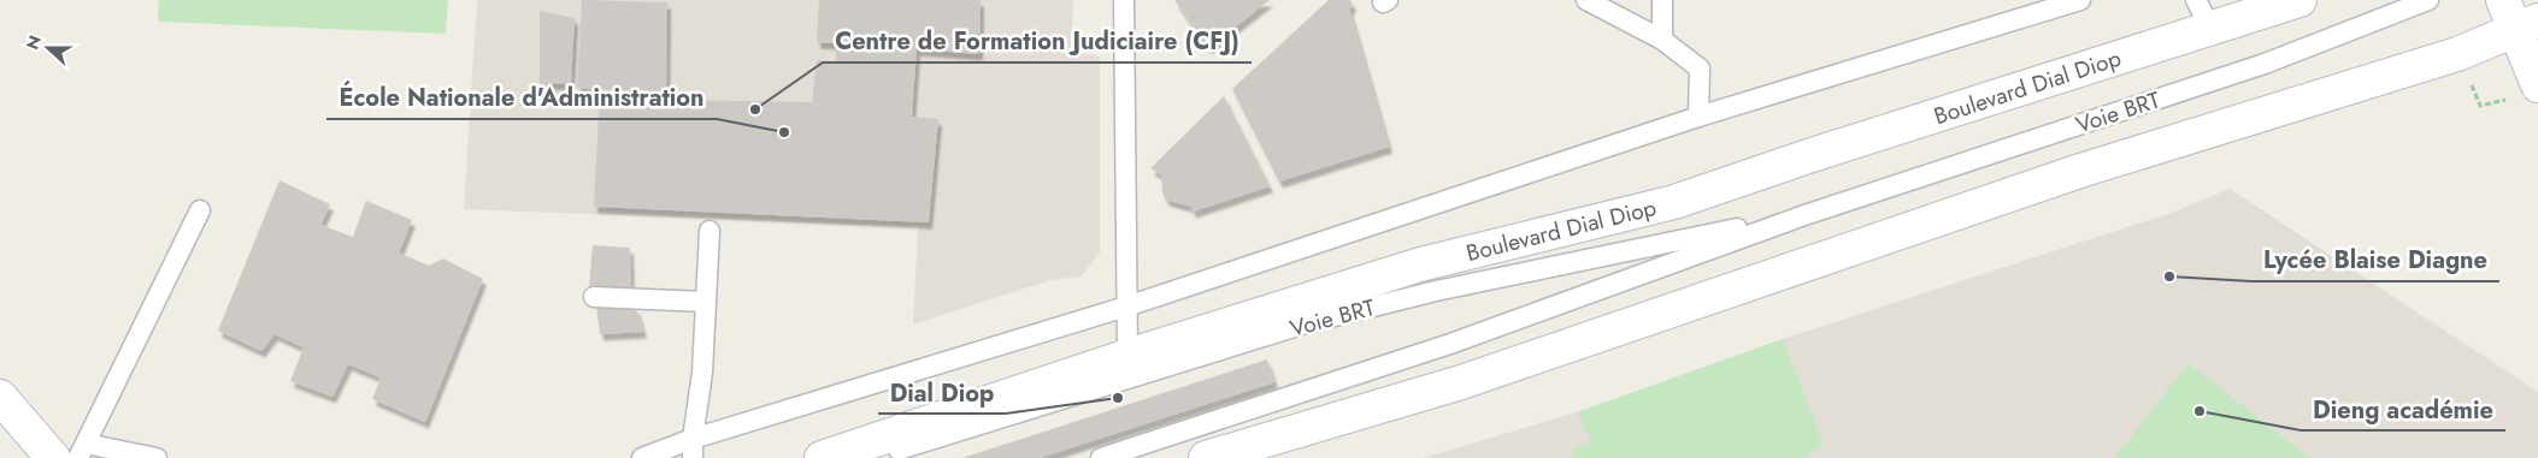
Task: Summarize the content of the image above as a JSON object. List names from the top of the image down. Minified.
{"streets":{"main road":["Boulevard Dial Diop"],"lane":["Voie BRT"]},"places":["Centre de Formation Judiciaire (CFJ)","École Nationale d'Administration","Lycée Blaise Diagne","Dial Diop","Dieng académie"],"north":"left"}
